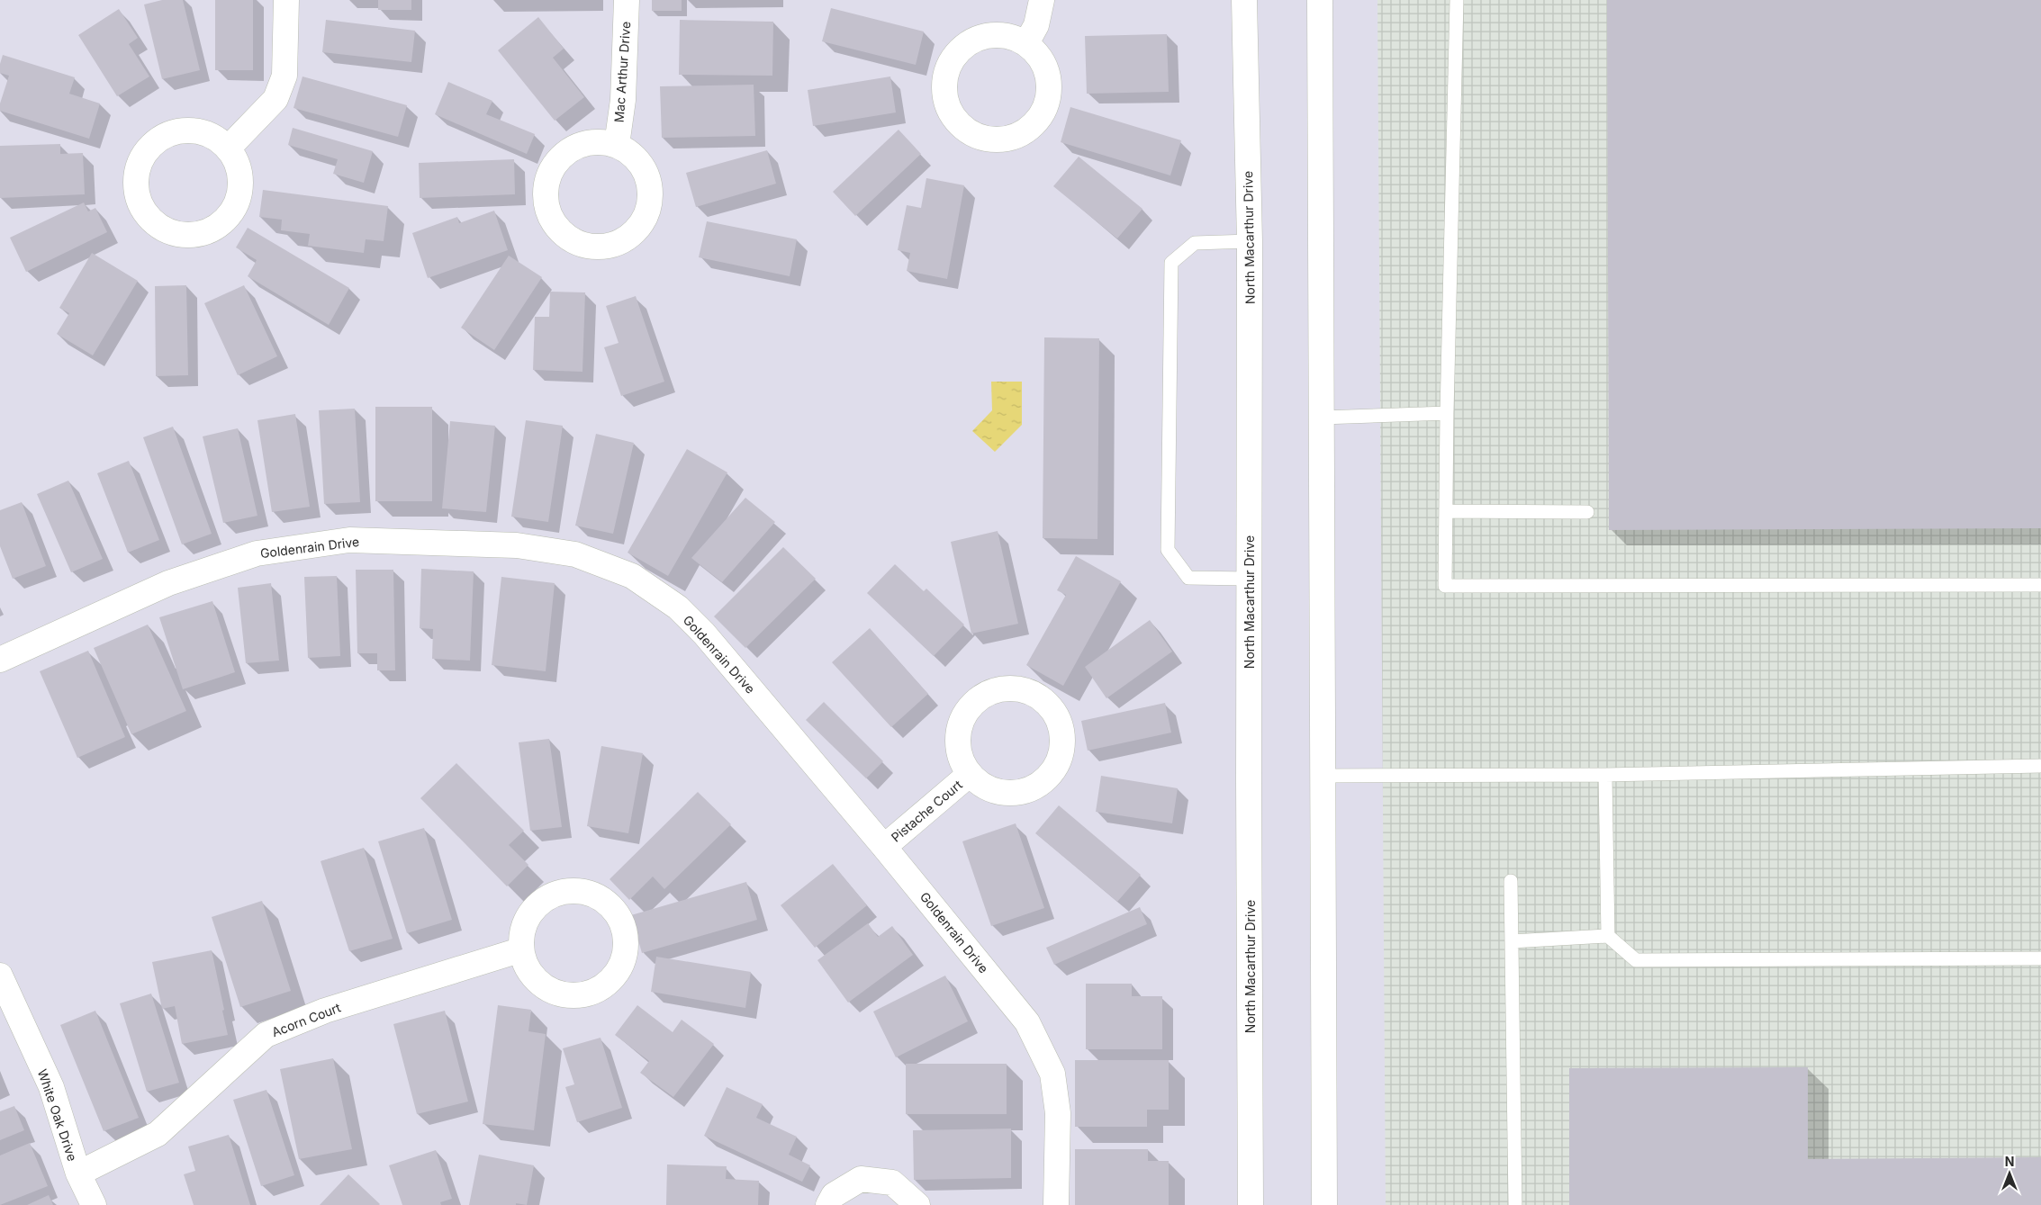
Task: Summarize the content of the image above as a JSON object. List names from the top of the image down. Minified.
{"streets":{"street":["Mac Arthur Drive","North Macarthur Drive","Goldenrain Drive","Pistache Court","Acorn Court","White Oak Drive"]},"crossings":[["Goldenrain Drive","Pistache Court"],["Acorn Court","White Oak Drive"]],"north":"top"}
